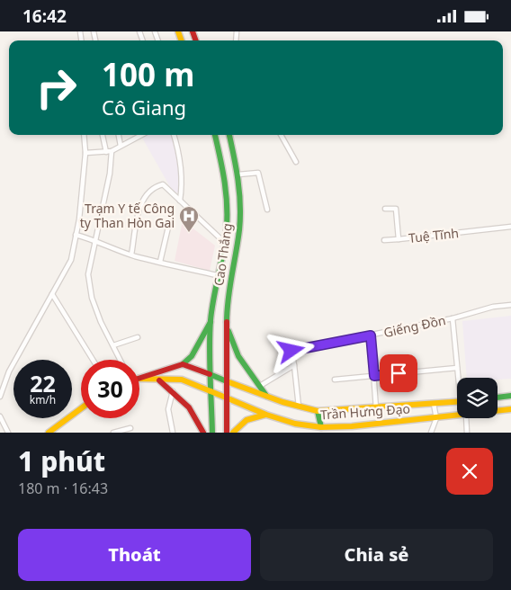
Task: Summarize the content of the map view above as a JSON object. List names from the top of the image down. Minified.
{"streets":{"main road":["Cao Thắng","Trần Hưng Đạo"],"street":["Tuệ Tĩnh","Giếng Đồn"]},"crossings":[["Cao Thắng","Trần Hưng Đạo"]],"places":{"hospital":["Trạm Y tế Công ty Than Hòn Gai"]},"page":{"status":"16:42","turn":["100 m","Cô Giang"],"speed":"22 km/h","limit":"30","heading":["1 phút","180 m · 16:43"],"buttons":["Thoát","Chia sẻ"]}}
